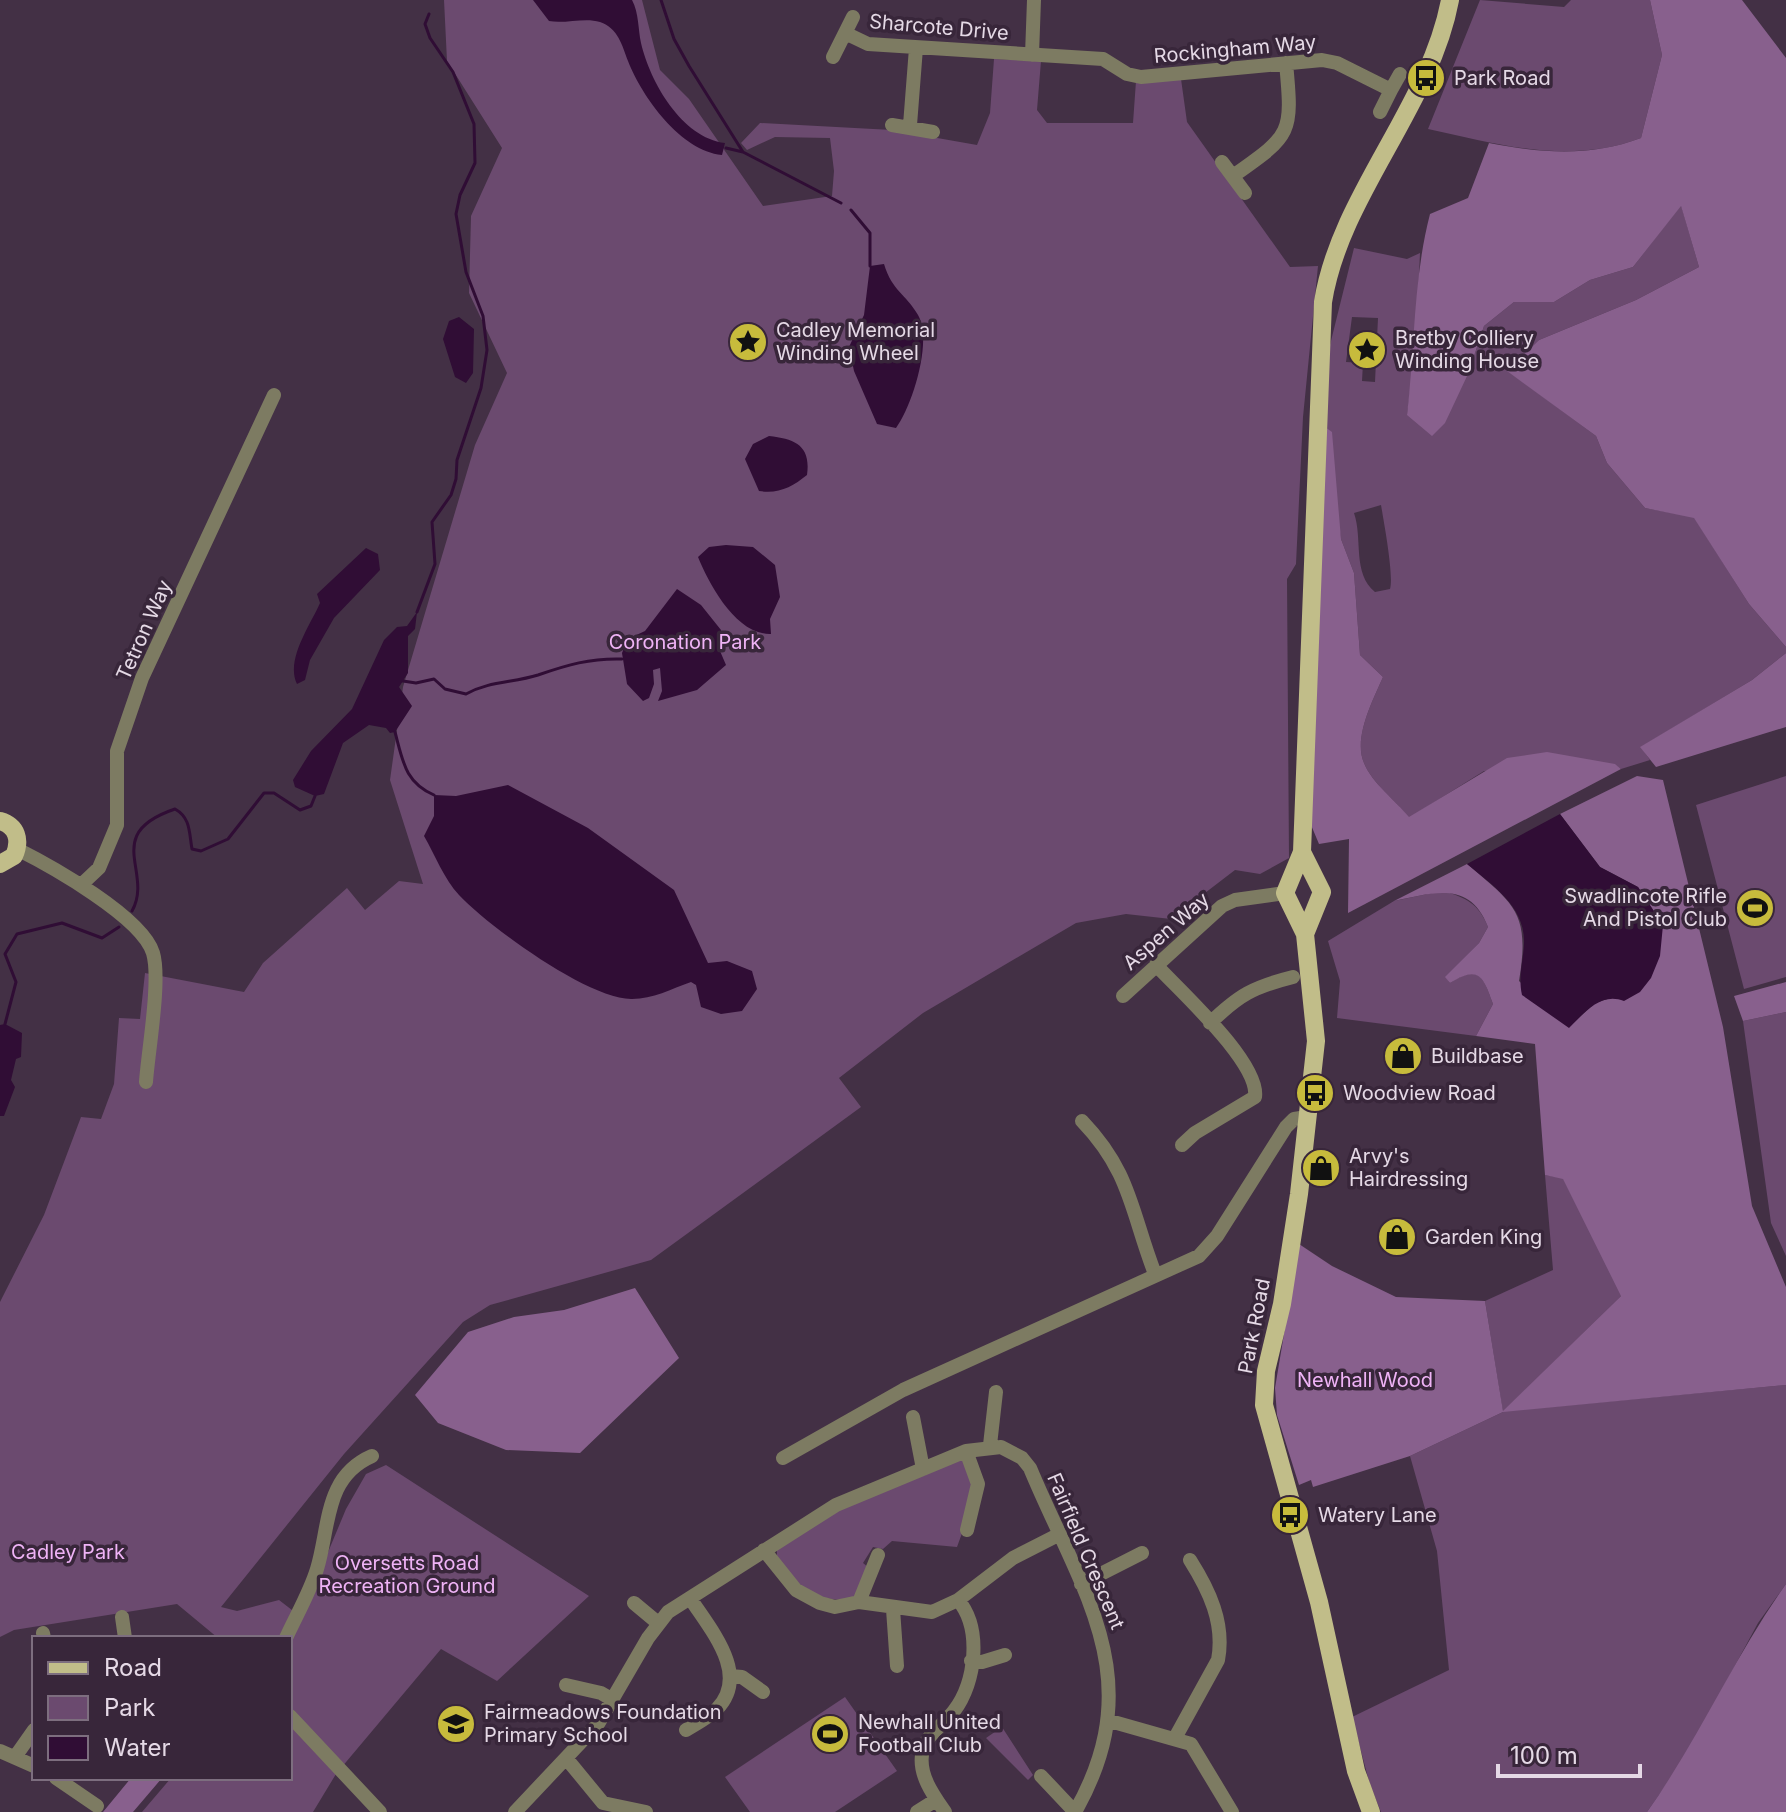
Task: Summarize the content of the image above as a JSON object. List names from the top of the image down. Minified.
{"streets":{"main road":["Park Road"],"street":["Sharcote Drive","Rockingham Way","Tetron Way","Aspen Way","Fairfield Crescent"]},"crossings":[["Sharcote Drive","Rockingham Way"],["Aspen Way","Park Road"]],"parks":["Coronation Park","Newhall Wood","Cadley Park","Oversetts Road Recreation Ground"],"places":{"bus stop":["Park Road","Woodview Road","Watery Lane"],"place":["Cadley Memorial Winding Wheel","Bretby Colliery Winding House"],"sports":["Swadlincote Rifle And Pistol Club","Newhall United Football Club"],"shop":["Buildbase","Arvy's Hairdressing","Garden King"],"school or university":["Fairmeadows Foundation Primary School"]},"legend":["Road","Park","Water"],"scale_bar":"100 m"}
